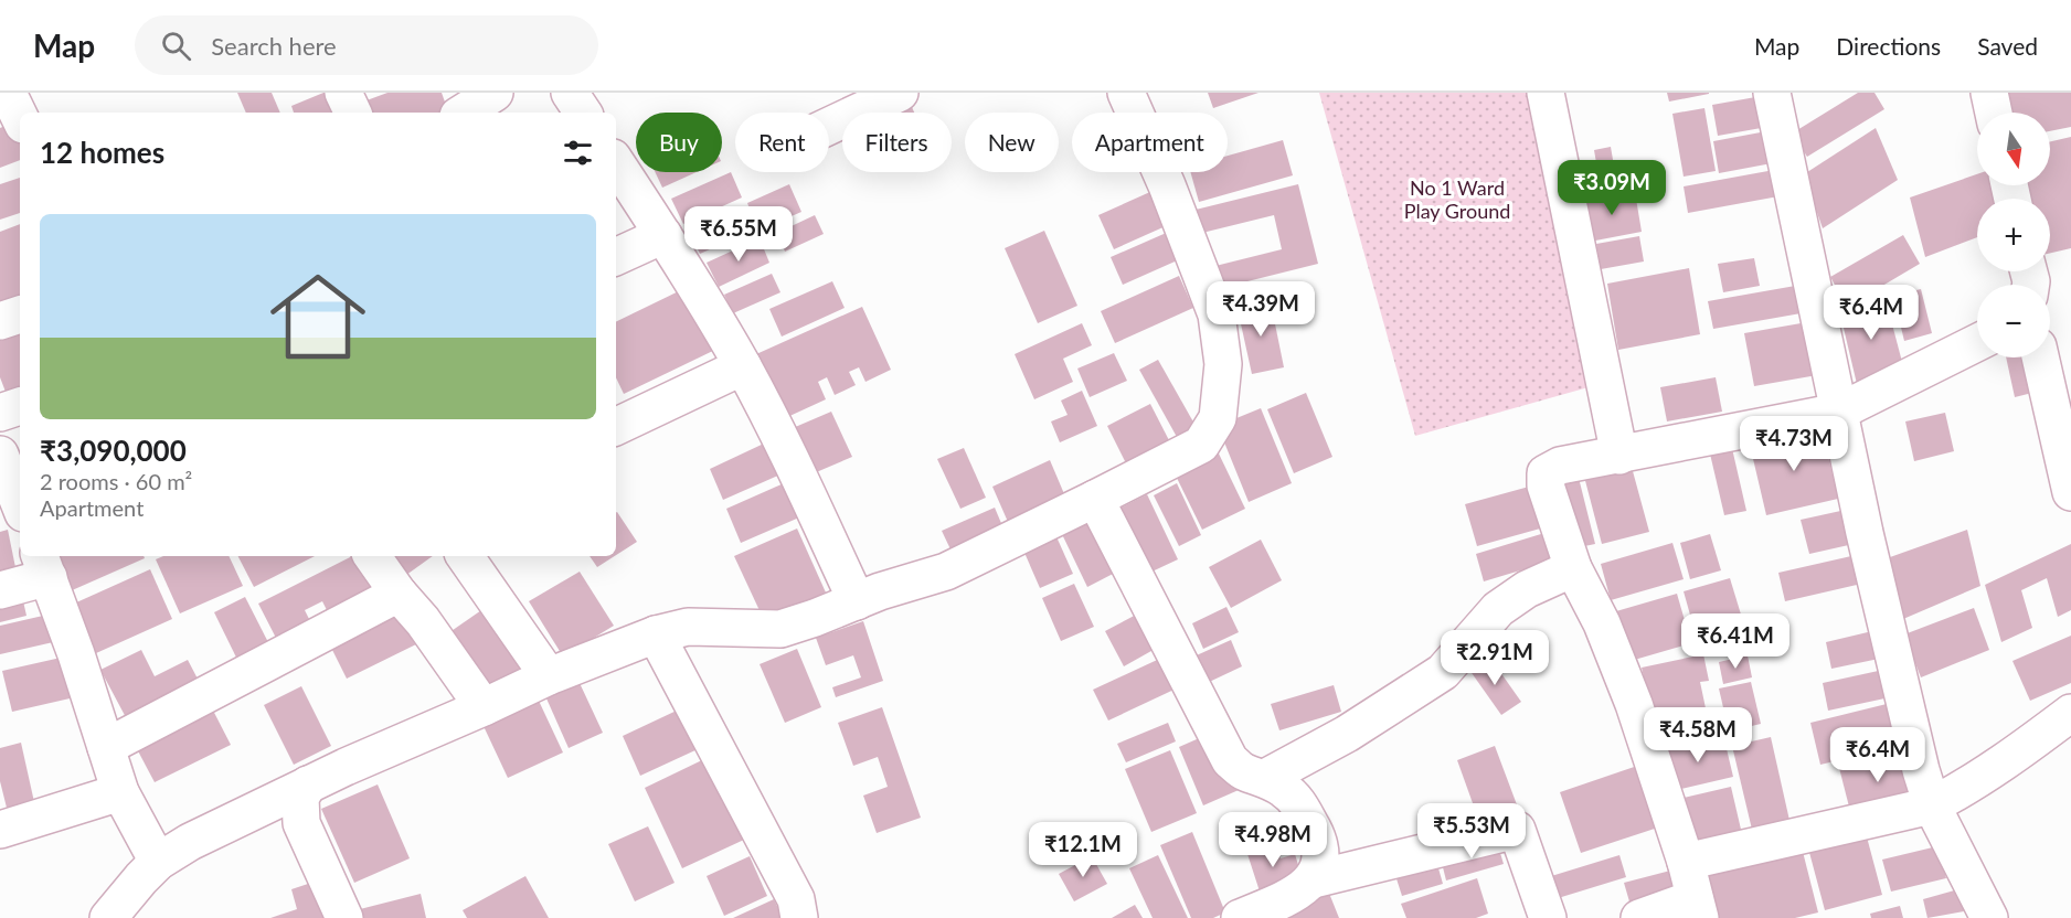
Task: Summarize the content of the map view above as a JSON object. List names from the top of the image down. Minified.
{"parks":["No 1 Ward Play Ground"],"north":"bottom","page":{"header":"Map","search":"Search here","nav":["Map","Directions","Saved"],"map_buttons":["+","−"],"chip":["Buy","Rent","Filters","New","Apartment"],"heading":"12 homes","price":["₹3.09M","₹6.55M","₹4.39M","₹6.4M","₹4.73M","₹6.41M","₹2.91M","₹4.58M","₹6.4M","₹5.53M","₹4.98M","₹12.1M"],"list":[{"name":"₹3,090,000","note":"2 rooms · 60 m² · Apartment"}]}}
